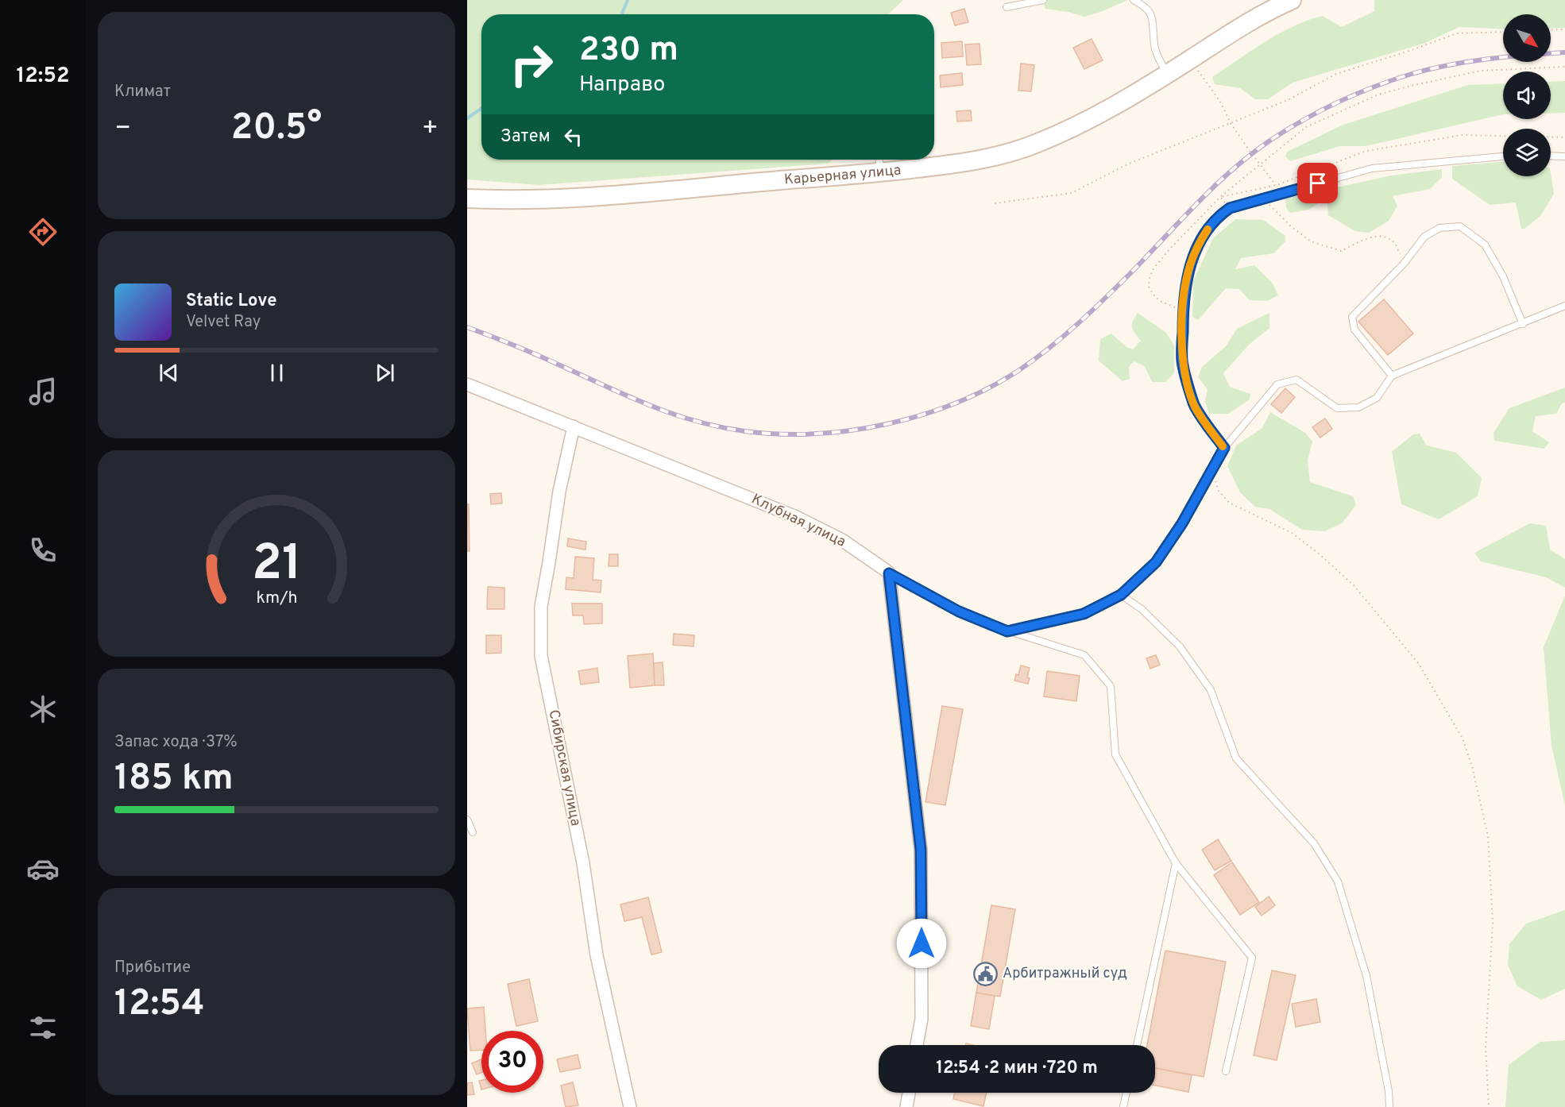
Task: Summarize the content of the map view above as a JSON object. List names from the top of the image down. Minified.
{"streets":{"main road":["Карьерная улица"],"street":["Клубная улица","Сибирская улица"]},"crossings":[["Клубная улица","Сибирская улица"]],"places":{"public building":["Арбитражный суд"]},"north":"bottom right","page":{"tabs":"12:52","tile":["Климат",["Запас хода · 37%","185 km"],["Прибытие","12:54"]],"turn":["230 m","Направо"],"heat":["−","20.5°","+"],"then":"Затем","song":["Static Love","Velvet Ray"],"limit":"30","trip":"12:54 · 2 мин · 720 m","gauge":["21","km/h"]}}
